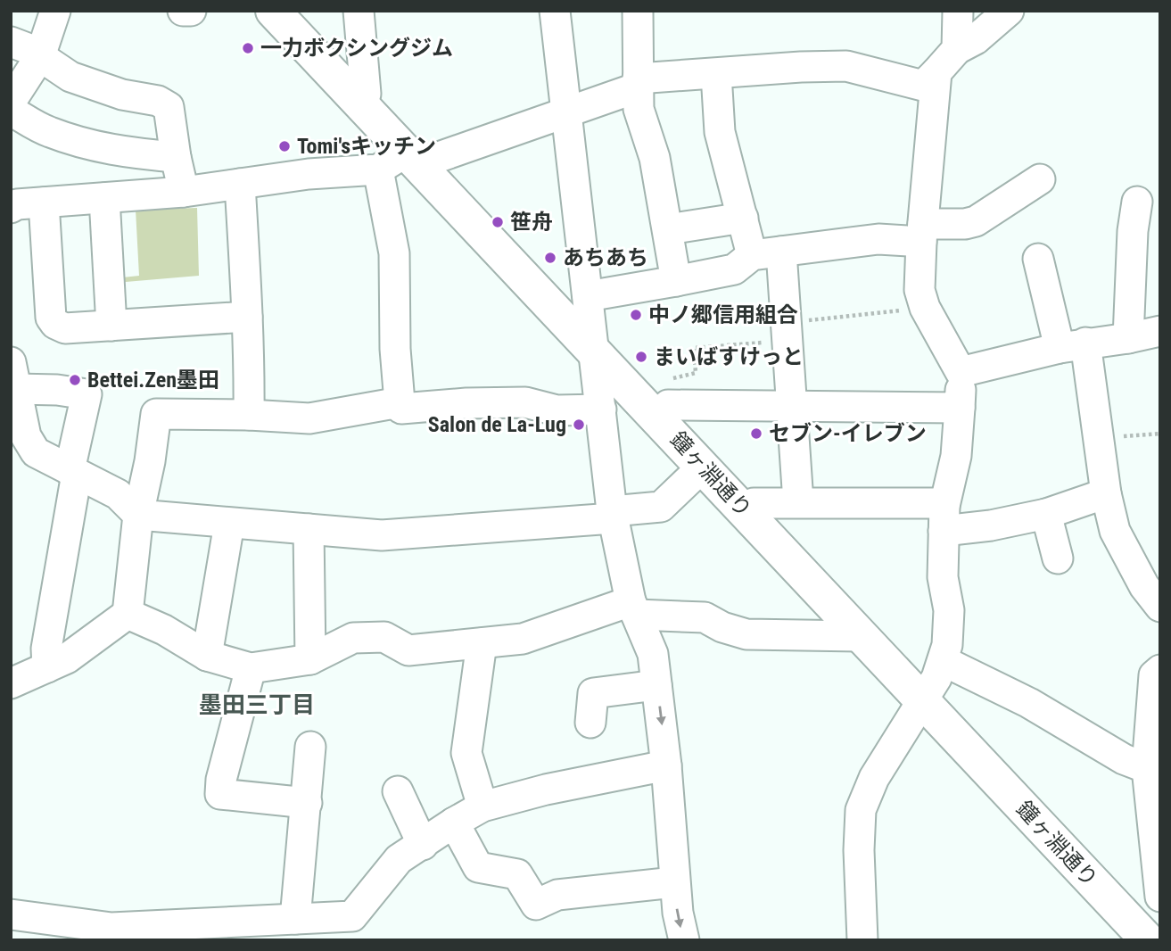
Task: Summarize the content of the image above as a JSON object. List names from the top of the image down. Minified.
{"streets":{"main road":["鐘ヶ淵通り"]},"districts":["墨田三丁目"],"places":["一力ボクシングジム","Tomi'sキッチン","笹舟","あちあち","中ノ郷信用組合","まいばすけっと","Bettei.Zen墨田","Salon de La-Lug","セブン-イレブン"]}
